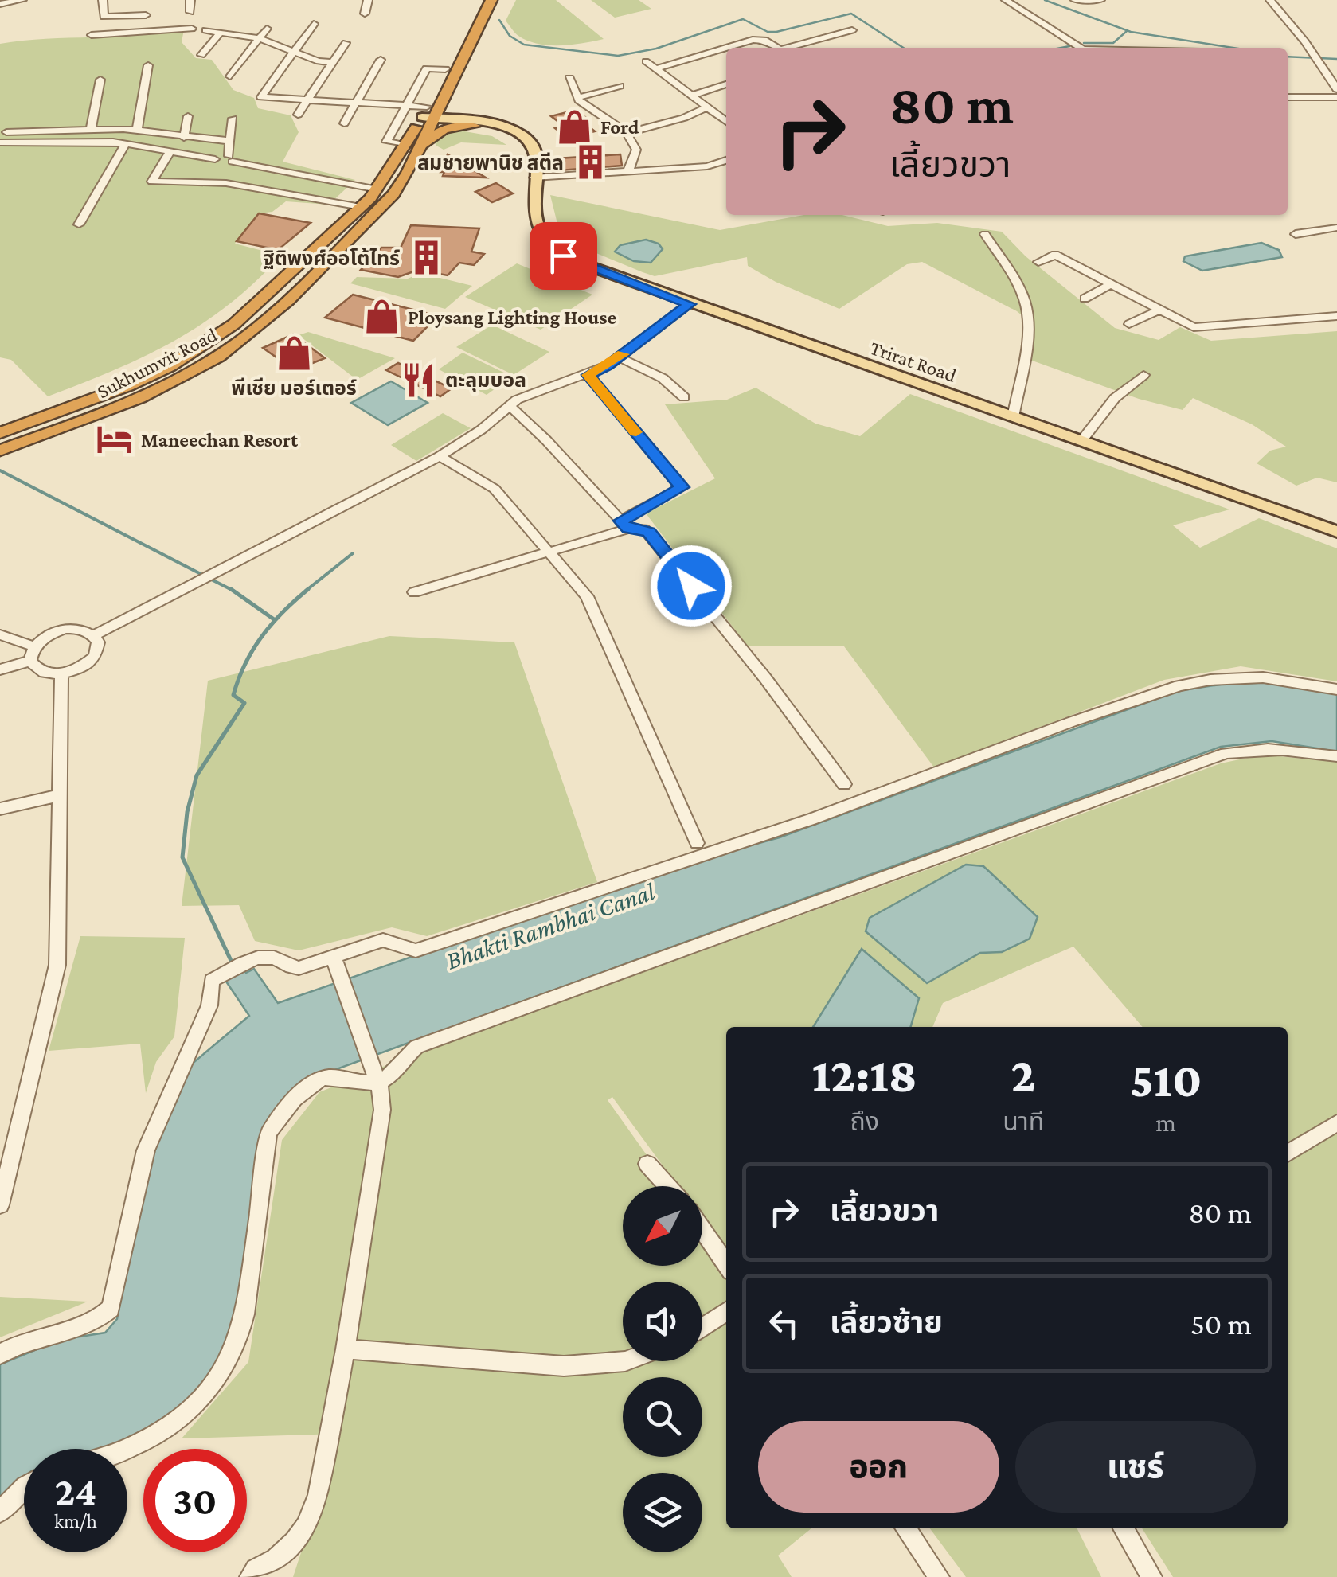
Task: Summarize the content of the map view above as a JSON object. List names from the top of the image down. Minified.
{"streets":{"highway":["Sukhumvit Road"],"main road":["Trirat Road"]},"crossings":[["Trirat Road","Sukhumvit Road"]],"water":["Bhakti Rambhai Canal"],"places":{"shop":["Ford","Ploysang Lighting House","พีเชีย มอร์เตอร์"],"building":["สมชายพานิช สตีล","ฐิติพงศ์ออโต้ไทร์"],"restaurant":["ตะลุมบอล"],"hotel":["Maneechan Resort"]},"north":"bottom left","page":{"turn":["80 m","เลี้ยวขวา"],"eta":["12:18","ถึง","2","นาที","510","m"],"list":[{"name":"เลี้ยวขวา","value":"80 m"},{"name":"เลี้ยวซ้าย","value":"50 m"}],"buttons":["ออก","แชร์"],"speed":"24 km/h","limit":"30"}}
